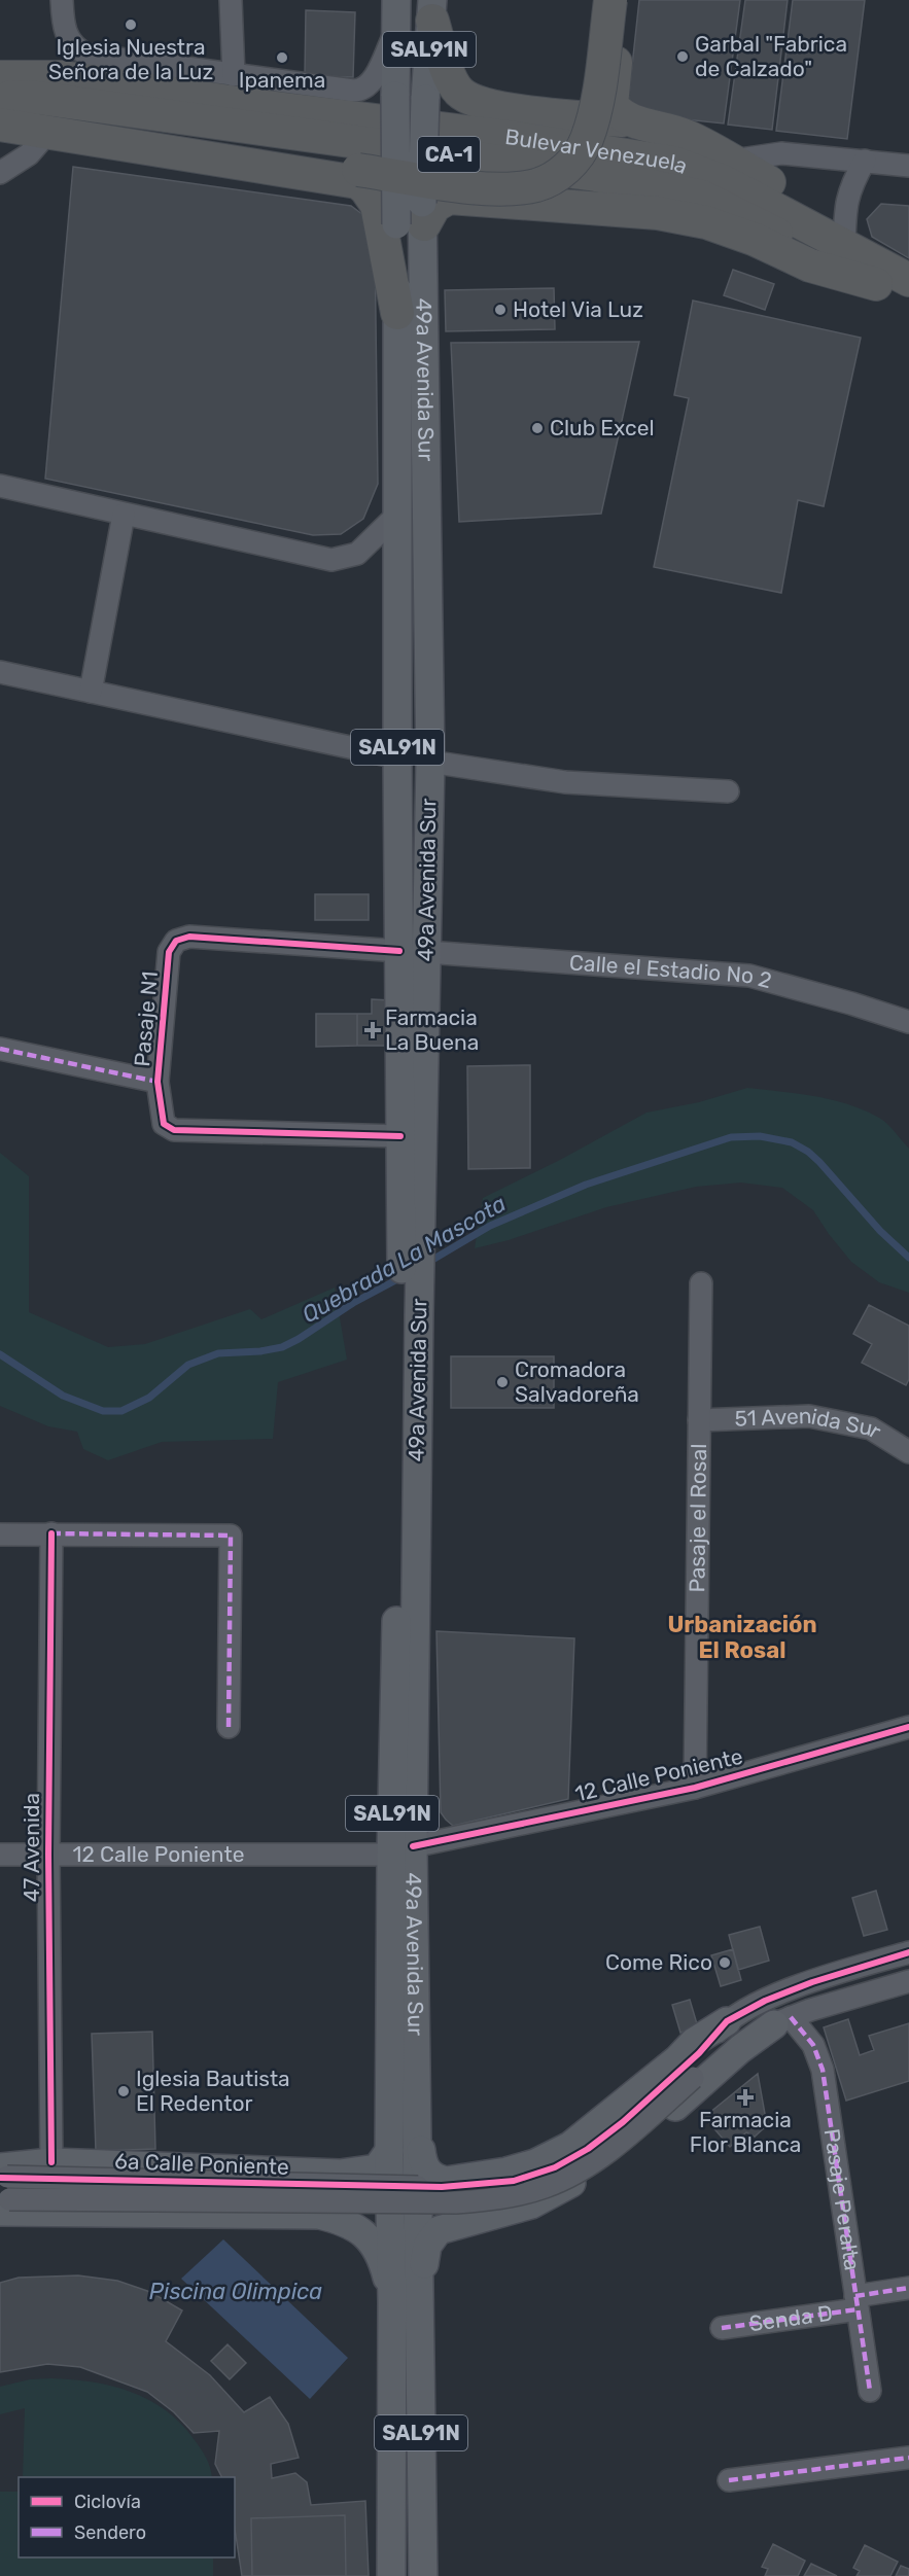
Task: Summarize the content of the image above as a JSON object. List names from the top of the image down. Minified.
{"streets":{"highway":["Bulevar Venezuela","CA-1"],"main road":["SAL91N","49a Avenida Sur"],"street":["Calle el Estadio No 2","Pasaje N1","51 Avenida Sur","Pasaje el Rosal","12 Calle Poniente","47 Avenida","6a Calle Poniente","Pasaje Peralta","Senda D"]},"crossings":[["49a Avenida Sur","Calle el Estadio No 2"],["49a Avenida Sur","Pasaje N1"],["49a Avenida Sur","12 Calle Poniente"],["Calle el Estadio No 2","Pasaje N1"],["51 Avenida Sur","Pasaje el Rosal"],["Pasaje el Rosal","12 Calle Poniente"],["12 Calle Poniente","47 Avenida"],["Pasaje Peralta","Senda D"]],"districts":["Urbanización El Rosal"],"water":["Quebrada La Mascota","Piscina Olimpica"],"places":{"other":["Iglesia Nuestra Señora de la Luz","Garbal \"Fabrica de Calzado\"","Ipanema","Hotel Via Luz","Club Excel","Cromadora Salvadoreña","Come Rico","Iglesia Bautista El Redentor"],"health":["Farmacia La Buena","Farmacia Flor Blanca"]},"legend":["Ciclovía","Sendero"]}
